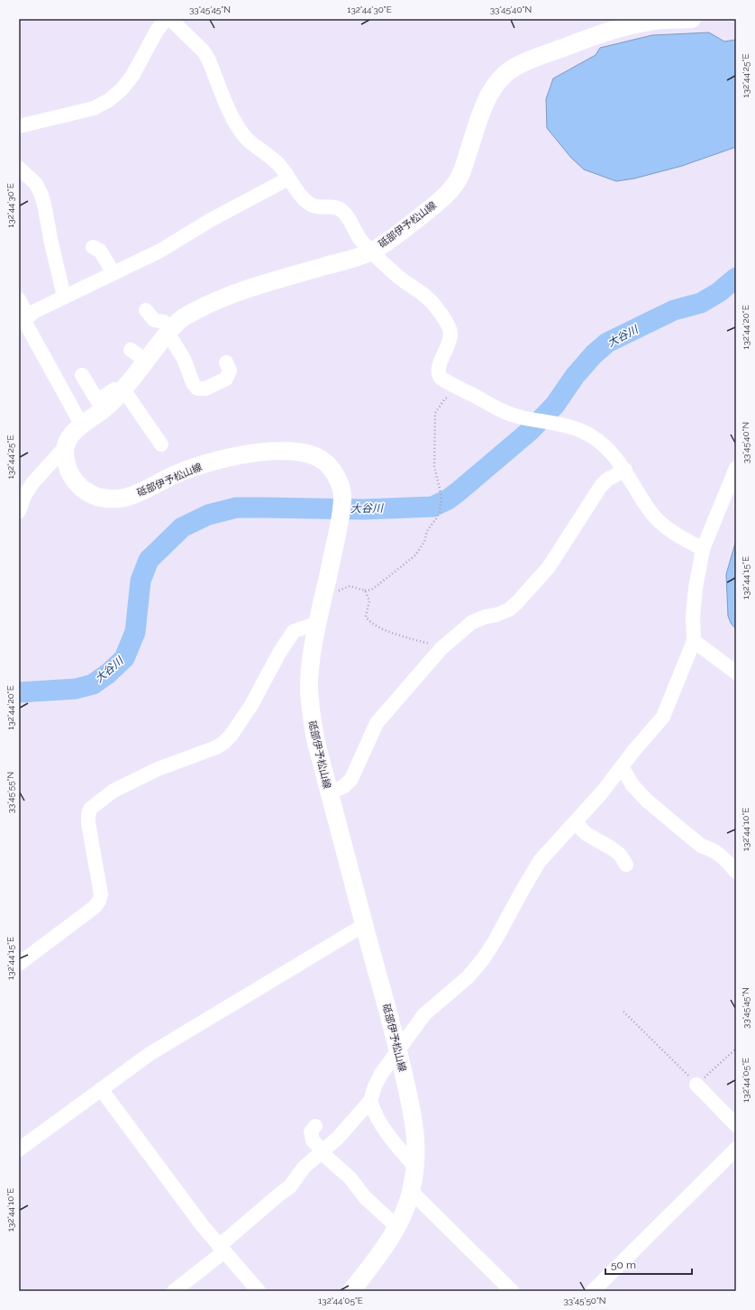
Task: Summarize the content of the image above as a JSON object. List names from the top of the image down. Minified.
{"streets":{"main road":["砥部伊予松山線"]},"water":["大谷川"],"scale_bar":"50 m","coordinates":["33°45'45\"N","132°44'30\"E","33°45'40\"N","132°44'25\"E","132°44'20\"E","132°44'15\"E","33°45'55\"N","132°44'10\"E","132°44'05\"E","33°45'50\"N"]}
